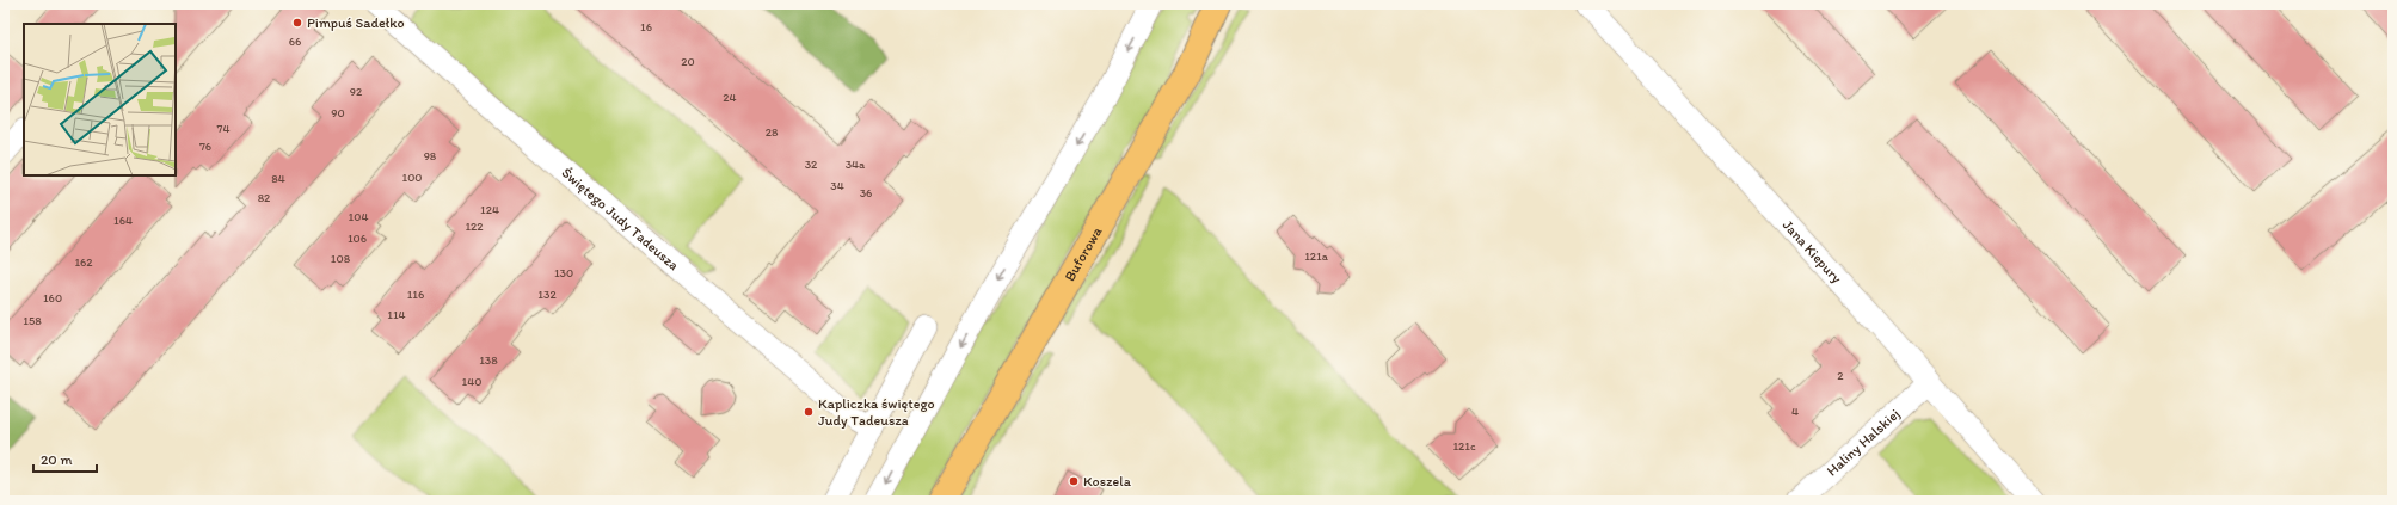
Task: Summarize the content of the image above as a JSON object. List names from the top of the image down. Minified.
{"streets":{"main road":["Buforowa"],"street":["Świętego Judy Tadeusza","Jana Kiepury","Haliny Halskiej"]},"crossings":[["Jana Kiepury","Haliny Halskiej"]],"places":["Pimpuś Sadełko","Kapliczka świętego Judy Tadeusza","Koszela"],"house_numbers":["16","66","20","92","24","90","74","28","76","98","32","34a","100","84","34","36","82","124","104","164","122","106","121a","108","162","130","116","132","160","114","158","138","2","140","4","121c"],"scale_bar":"20 m"}
